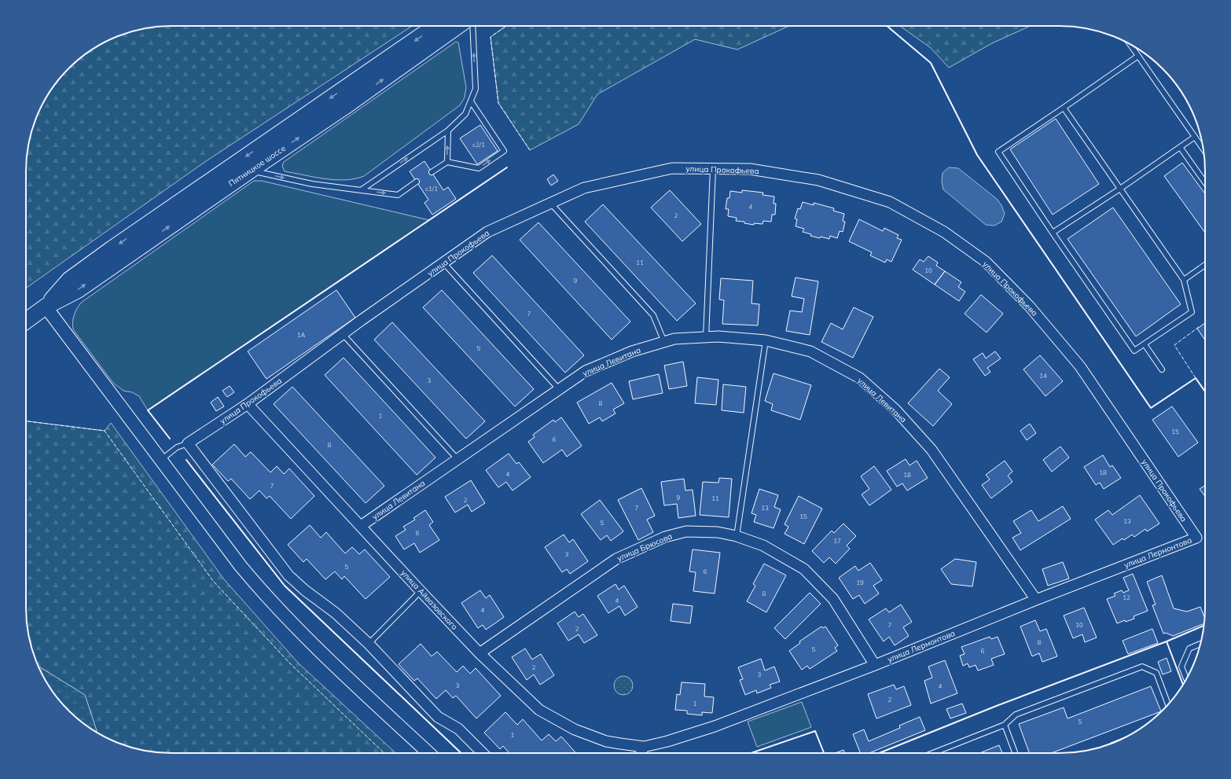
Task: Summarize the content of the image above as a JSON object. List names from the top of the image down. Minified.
{"streets":{"main road":["Пятницкое шоссе"],"street":["улица Прокофьева","улица Левитана","улица Брюсова","улица Лермонтова","улица Айвазовского"]},"crossings":[["улица Прокофьева","улица Лермонтова"],["улица Прокофьева","улица Айвазовского"],["улица Левитана","улица Лермонтова"],["улица Левитана","улица Айвазовского"],["улица Брюсова","улица Лермонтова"],["улица Брюсова","улица Айвазовского"],["улица Лермонтова","улица Айвазовского"]],"house_numbers":["с2/1","с1/1","4","2","11","10","9","7","1A","5","14","3","8","1","15","6","8","18","4","18","7","9","11","2","7","13","15","13","5","6","17","3","5","6","19","8","12","4","4","7","10","2","8","5","6","2","3","3","4","2","1","5","1"]}
